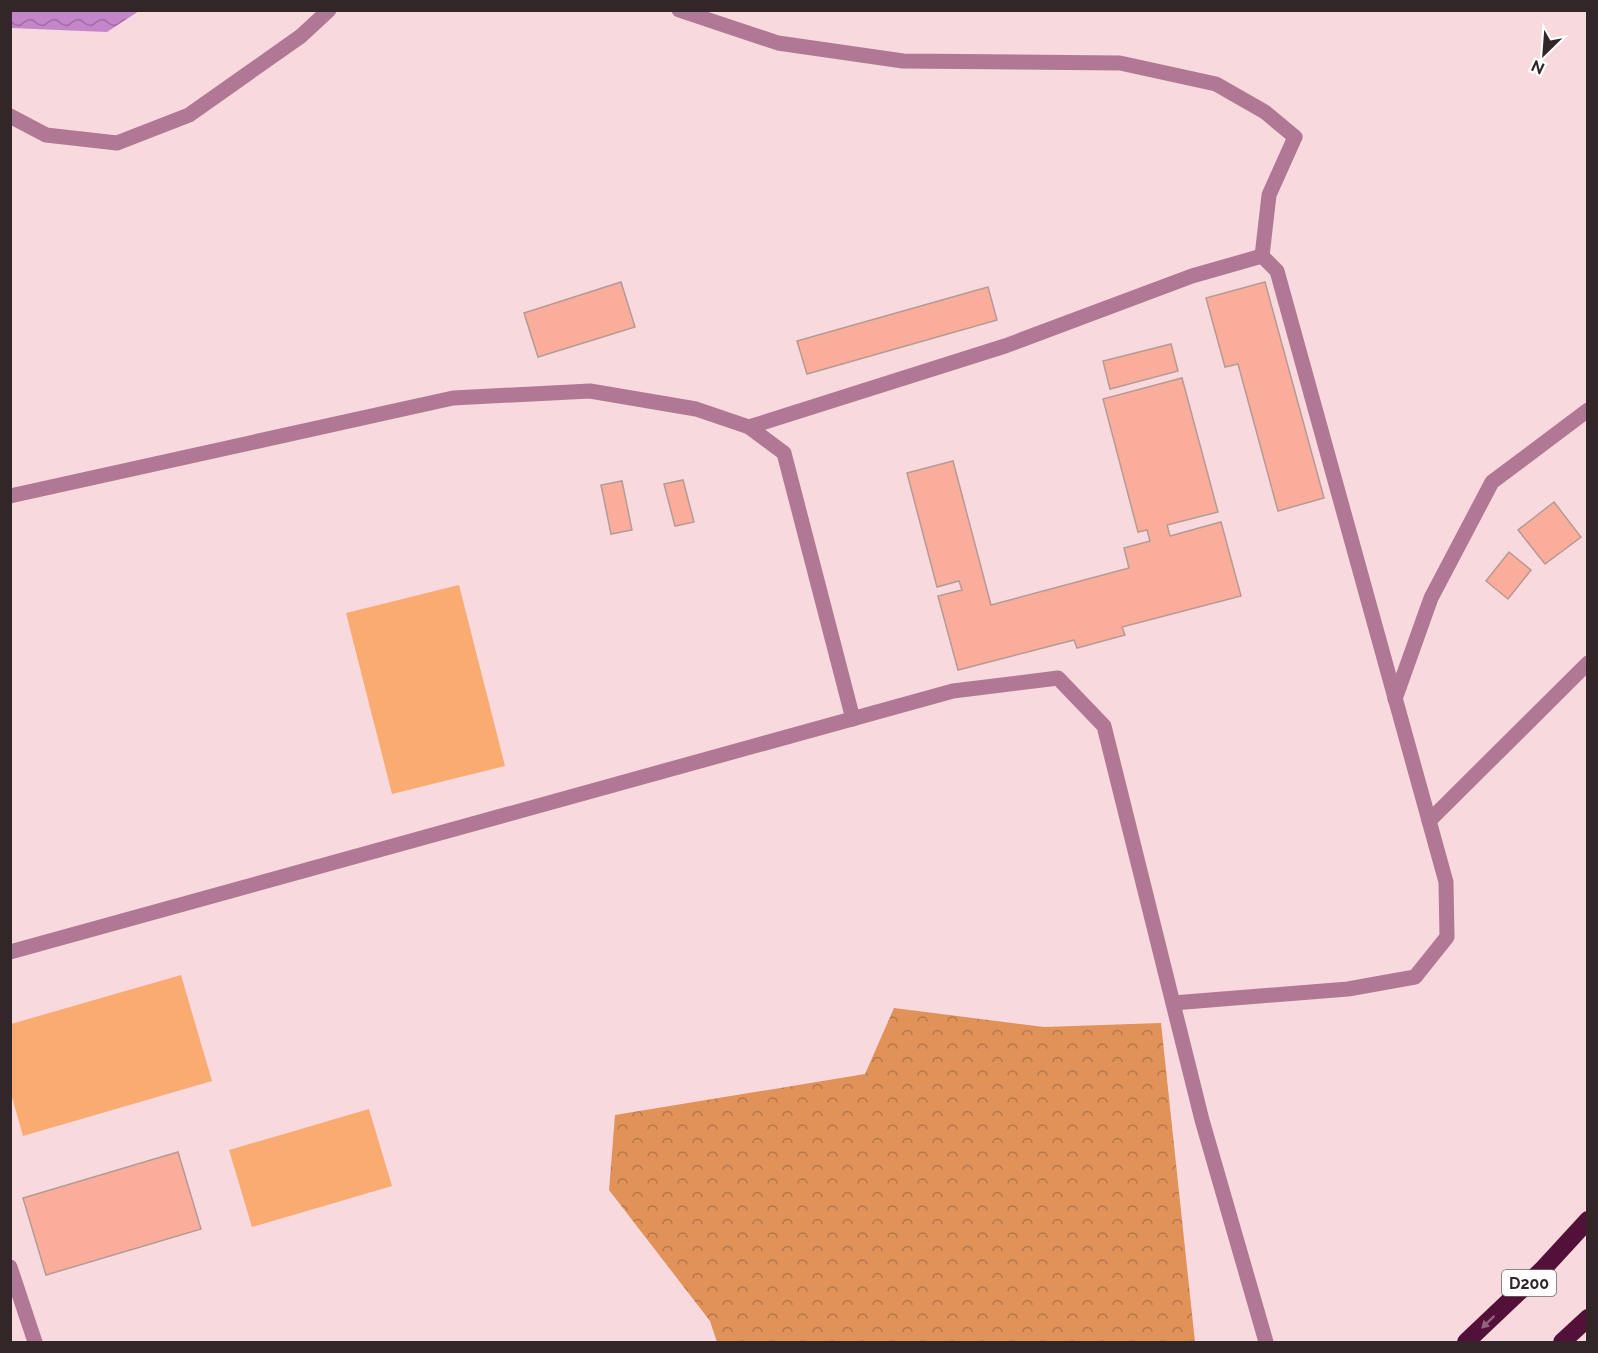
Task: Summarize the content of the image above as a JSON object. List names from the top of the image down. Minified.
{"streets":{"highway":["D200"]},"north":"bottom left"}
